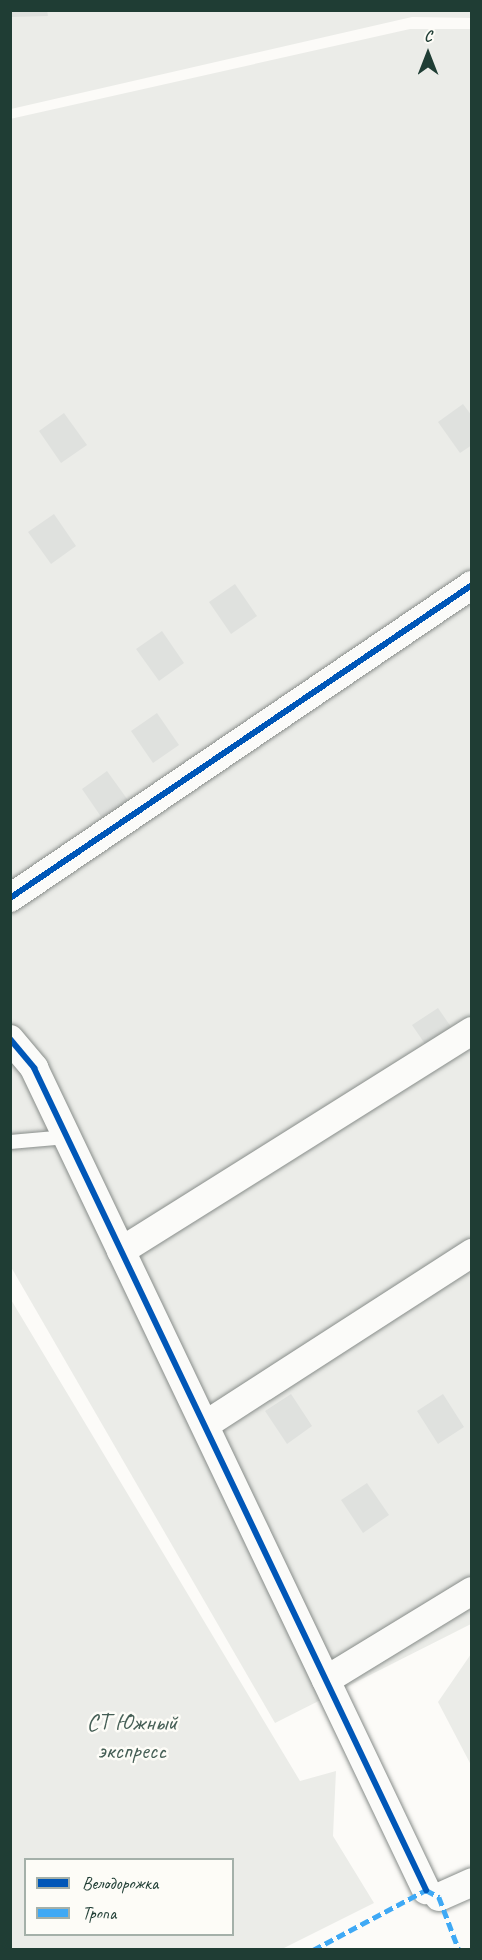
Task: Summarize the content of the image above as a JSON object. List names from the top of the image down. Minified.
{"parks":["СТ Южный экспресс"],"legend":["Велодорожка","Тропа"],"north":"top"}
